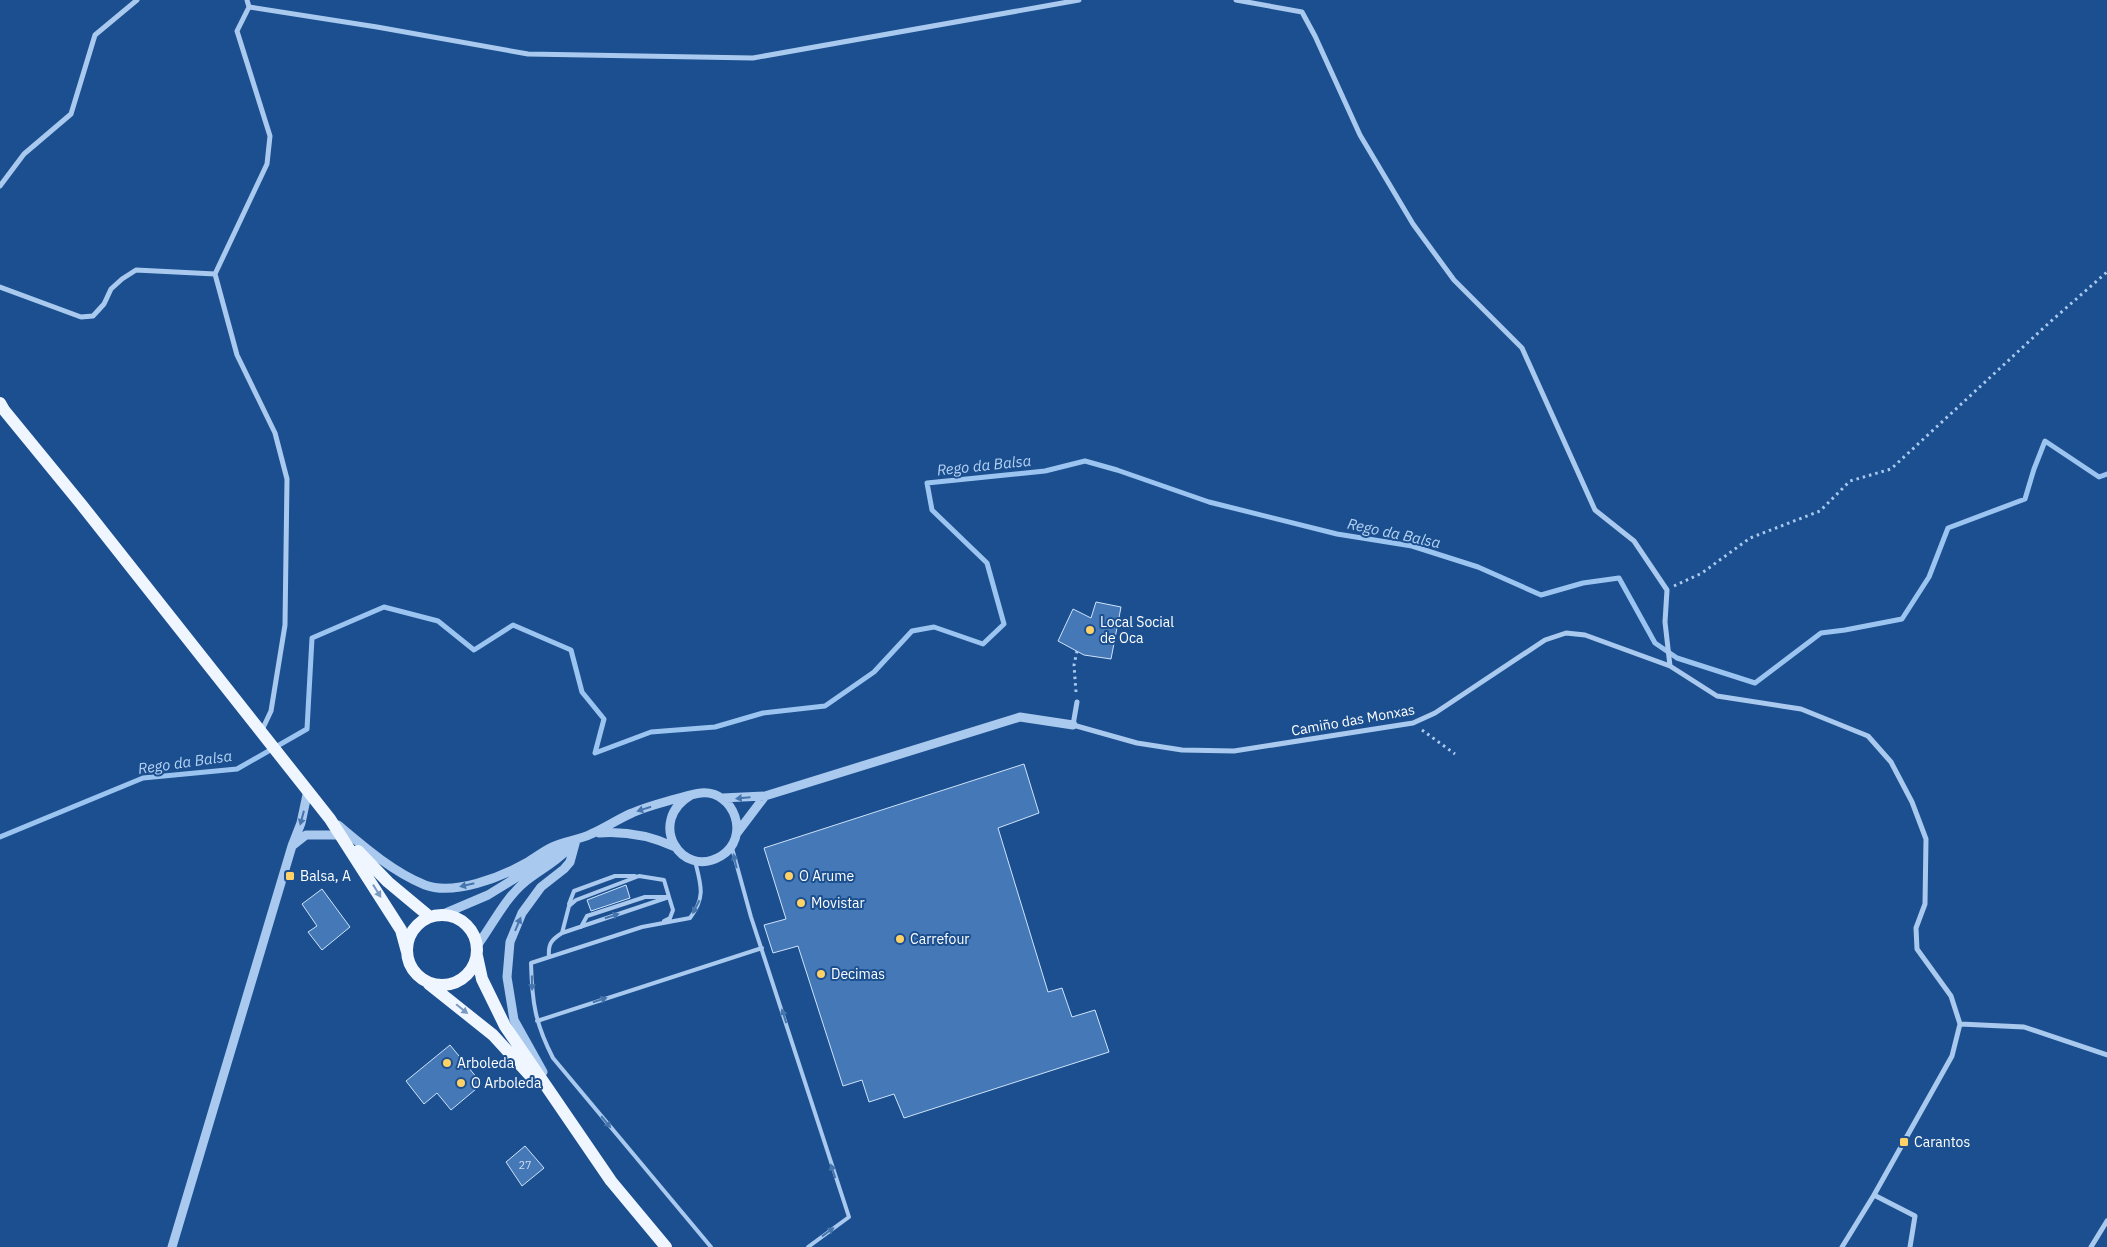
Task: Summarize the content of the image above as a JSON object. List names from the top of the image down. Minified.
{"streets":{"street":["Camiño das Monxas"]},"water":["Rego da Balsa"],"places":{"other":["Local Social de Oca","O Arume","Movistar","Carrefour","Decimas","Arboleda","O Arboleda"],"transit":["Balsa, A","Carantos"]},"house_numbers":["27"]}
